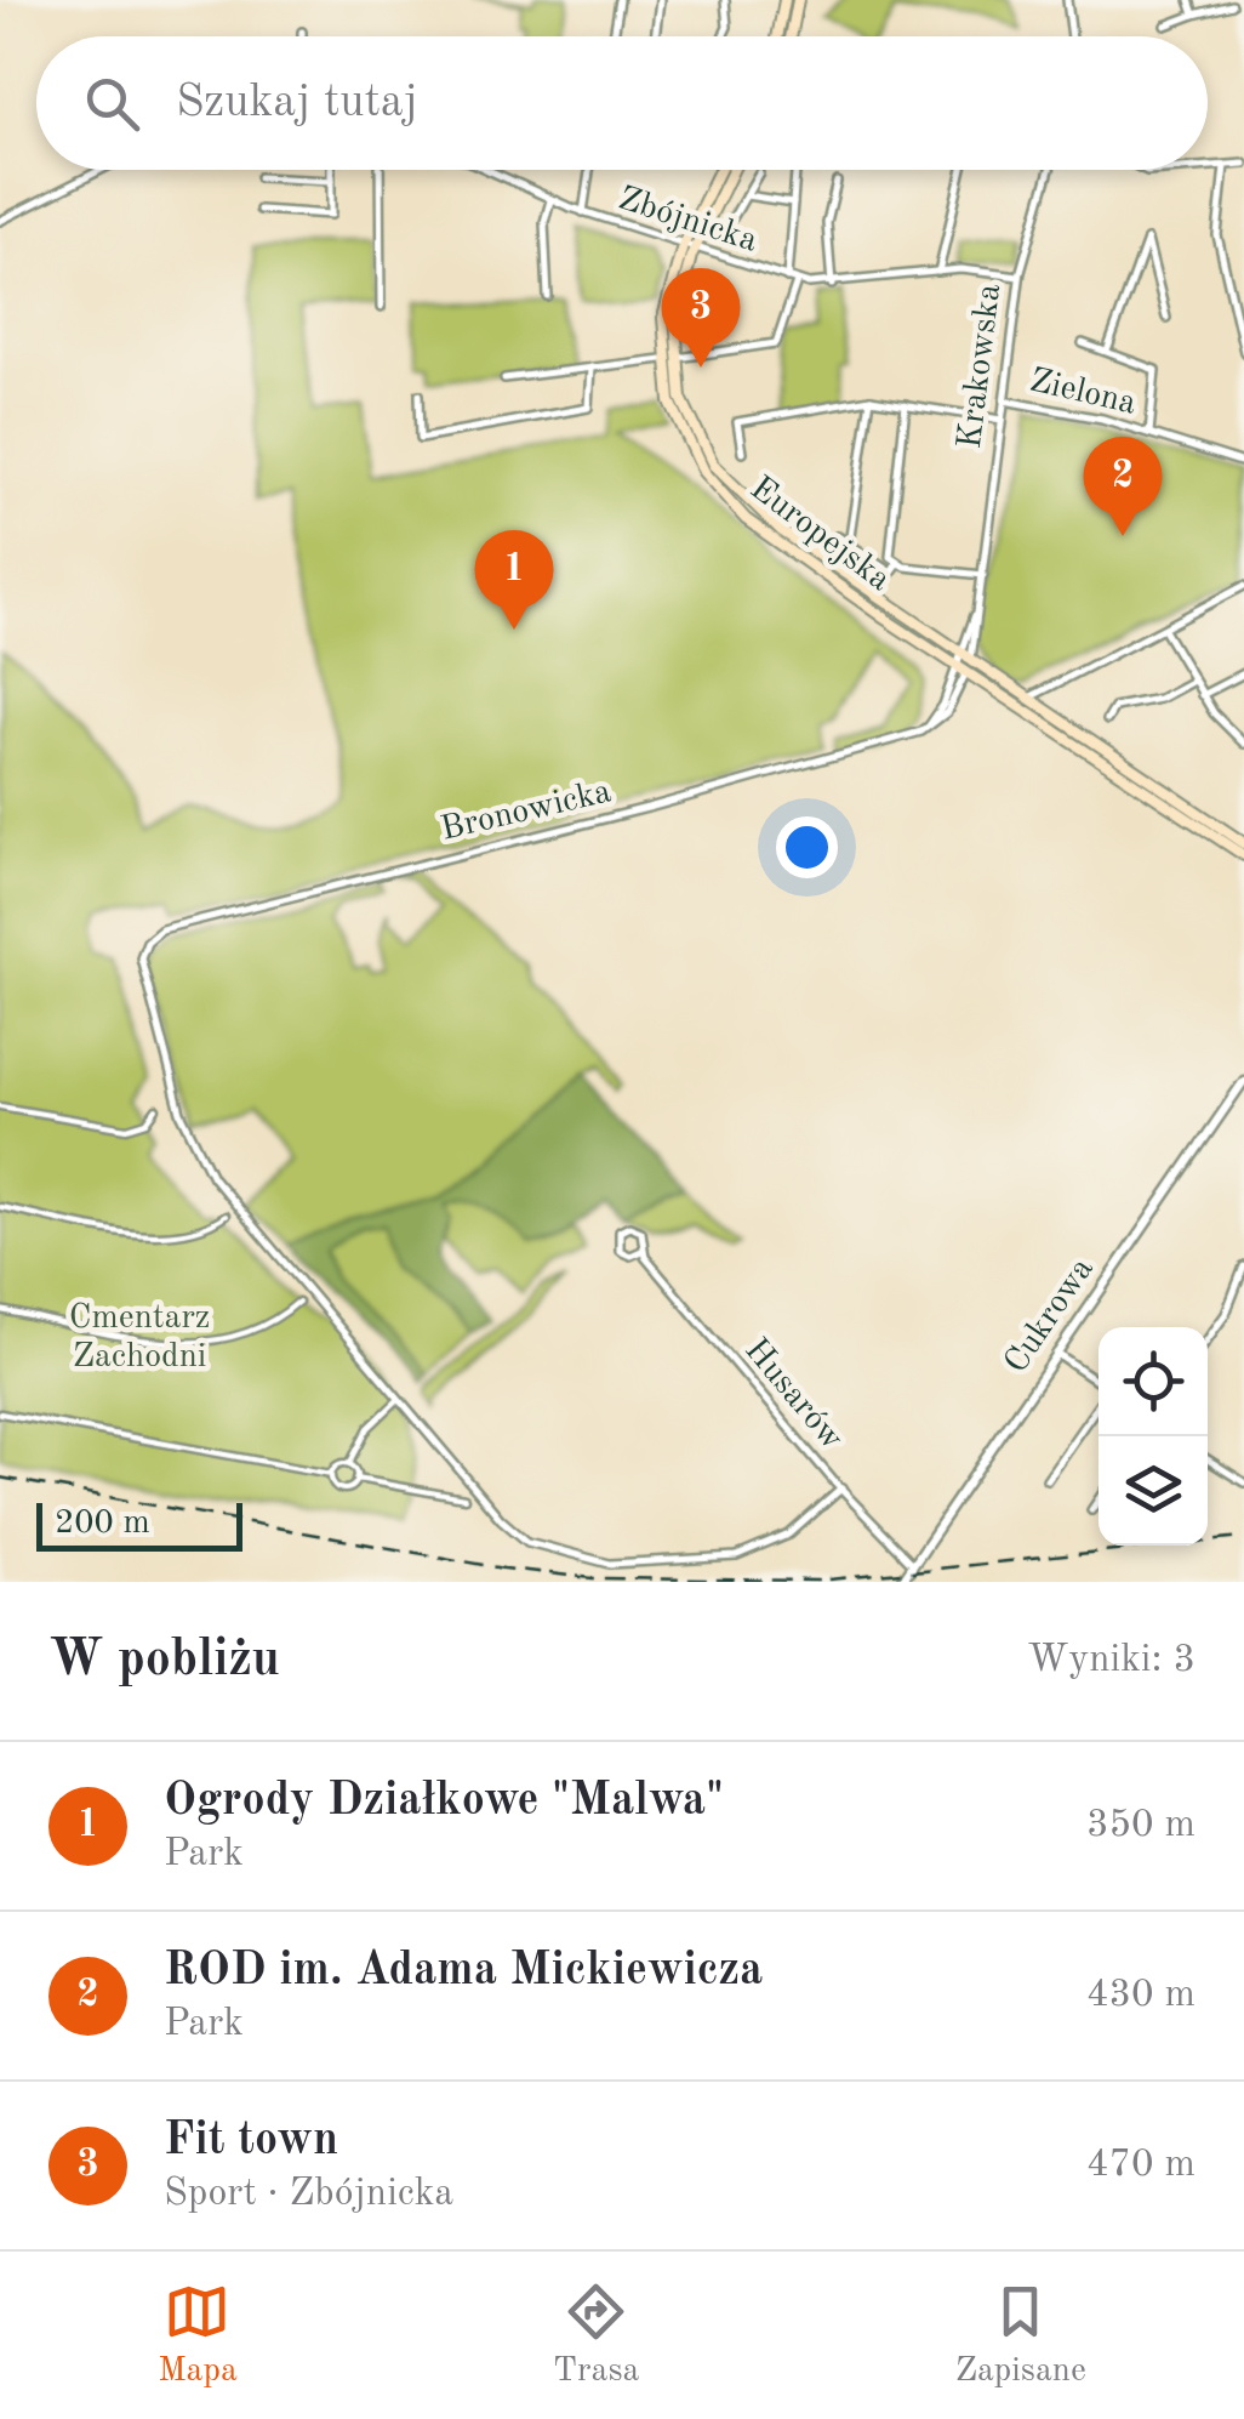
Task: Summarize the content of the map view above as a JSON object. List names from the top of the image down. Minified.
{"streets":{"main road":["Europejska"],"street":["Zbójnicka","Krakowska","Zielona","Bronowicka","Cukrowa","Husarów"]},"crossings":[["Zbójnicka","Krakowska"],["Zbójnicka","Europejska"],["Krakowska","Zielona"],["Krakowska","Europejska"],["Krakowska","Bronowicka"],["Europejska","Bronowicka"],["Cukrowa","Husarów"]],"parks":["Cmentarz Zachodni"],"scale_bar":"200 m","page":{"search":"Szukaj tutaj","pins":["3","2","1"],"scale":"200 m","heading":["W pobliżu","Wyniki: 3"],"list":[{"mark":"1","name":"Ogrody Działkowe \"Malwa\"","note":"Park","value":"350 m"},{"mark":"2","name":"ROD im. Adama Mickiewicza","note":"Park","value":"430 m"},{"mark":"3","name":"Fit town","note":"Sport · Zbójnicka","value":"470 m"}],"nav":["Mapa","Trasa","Zapisane"]}}
